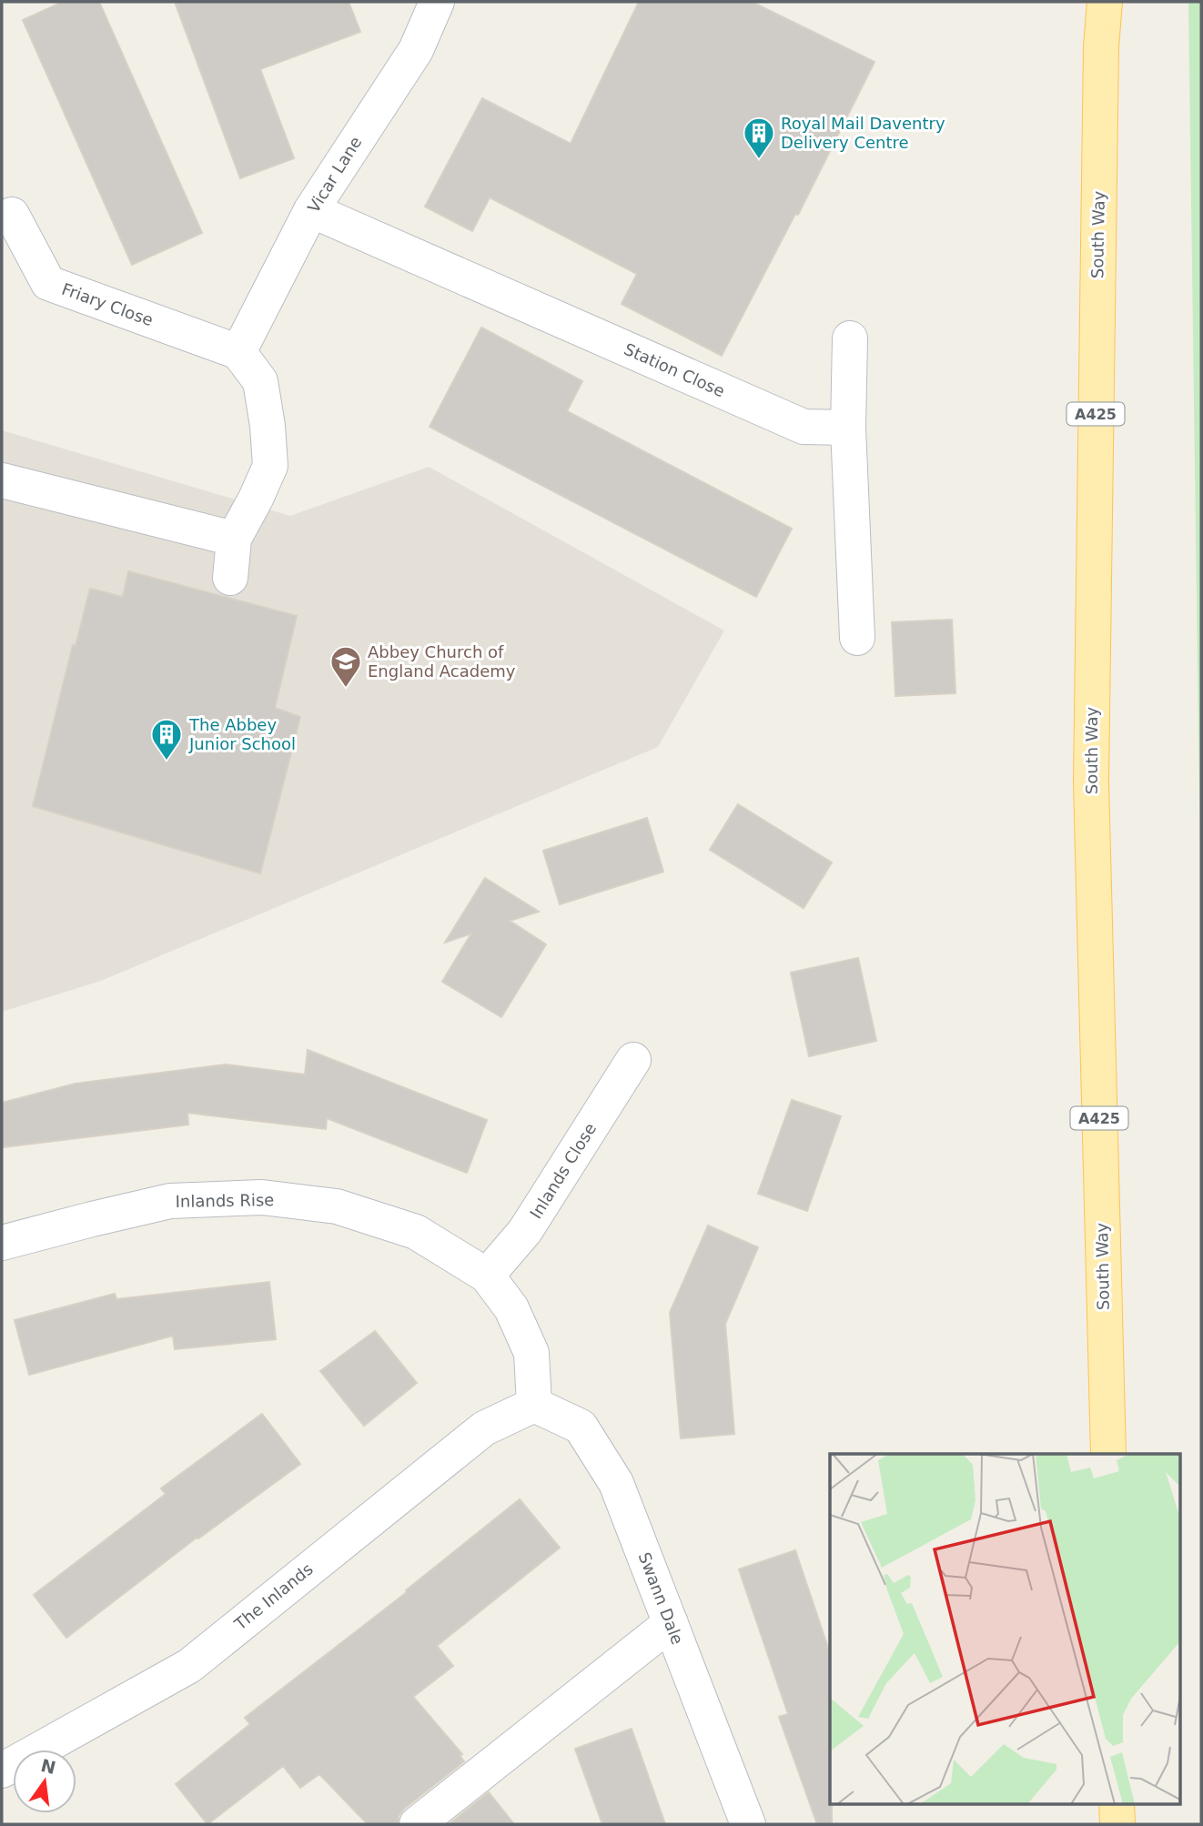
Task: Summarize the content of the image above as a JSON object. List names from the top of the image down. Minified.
{"streets":{"main road":["South Way","A425"],"street":["Vicar Lane","Friary Close","Station Close","Inlands Close","Inlands Rise","The Inlands","Swann Dale"]},"crossings":[["Vicar Lane","Friary Close"],["Vicar Lane","Station Close"],["South Way","A425"],["Inlands Close","Inlands Rise"],["Inlands Rise","The Inlands"],["Inlands Rise","Swann Dale"],["The Inlands","Swann Dale"]],"places":{"building":["Royal Mail Daventry Delivery Centre","The Abbey Junior School"],"school or university":["Abbey Church of England Academy"]},"north":"top"}
